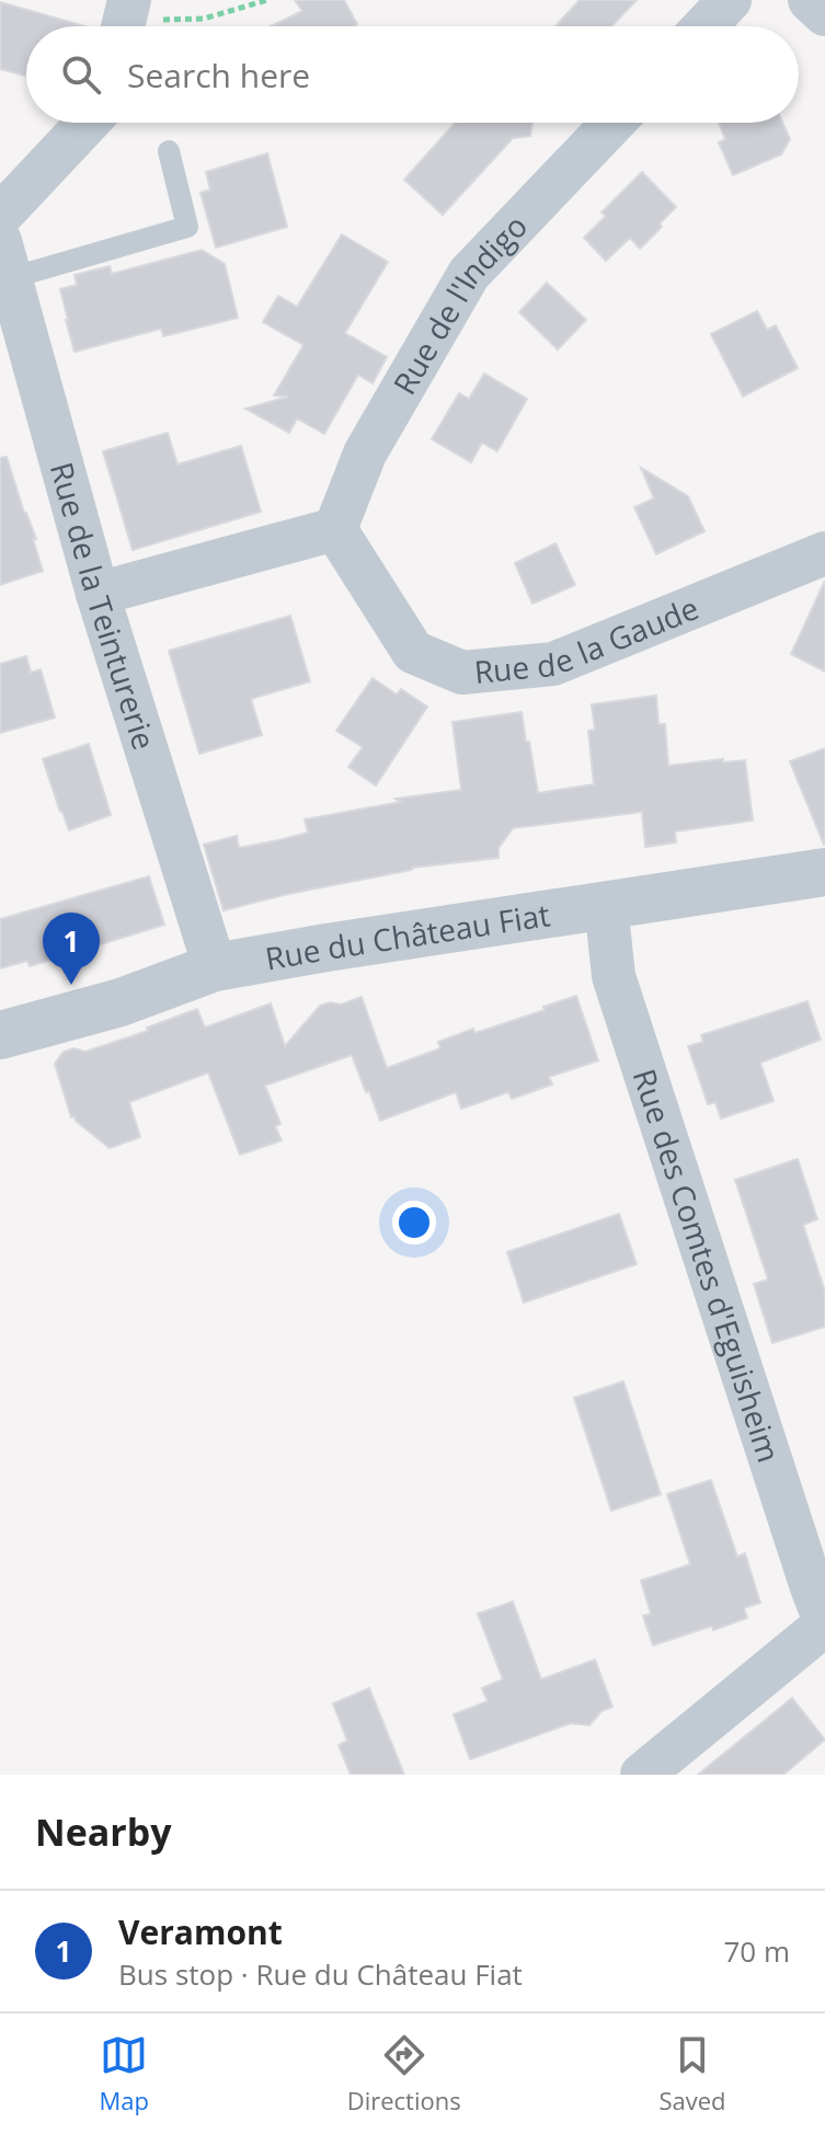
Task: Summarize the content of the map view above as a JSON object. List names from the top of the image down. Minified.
{"streets":{"street":["Rue de l'Indigo","Rue de la Teinturerie","Rue de la Gaude","Rue du Château Fiat","Rue des Comtes d'Eguisheim"]},"crossings":[["Rue de l'Indigo","Rue de la Gaude"],["Rue de la Teinturerie","Rue du Château Fiat"],["Rue du Château Fiat","Rue des Comtes d'Eguisheim"]],"page":{"search":"Search here","pins":"1","heading":"Nearby","list":[{"mark":"1","name":"Veramont","note":"Bus stop · Rue du Château Fiat","value":"70 m"}],"nav":["Map","Directions","Saved"]}}
